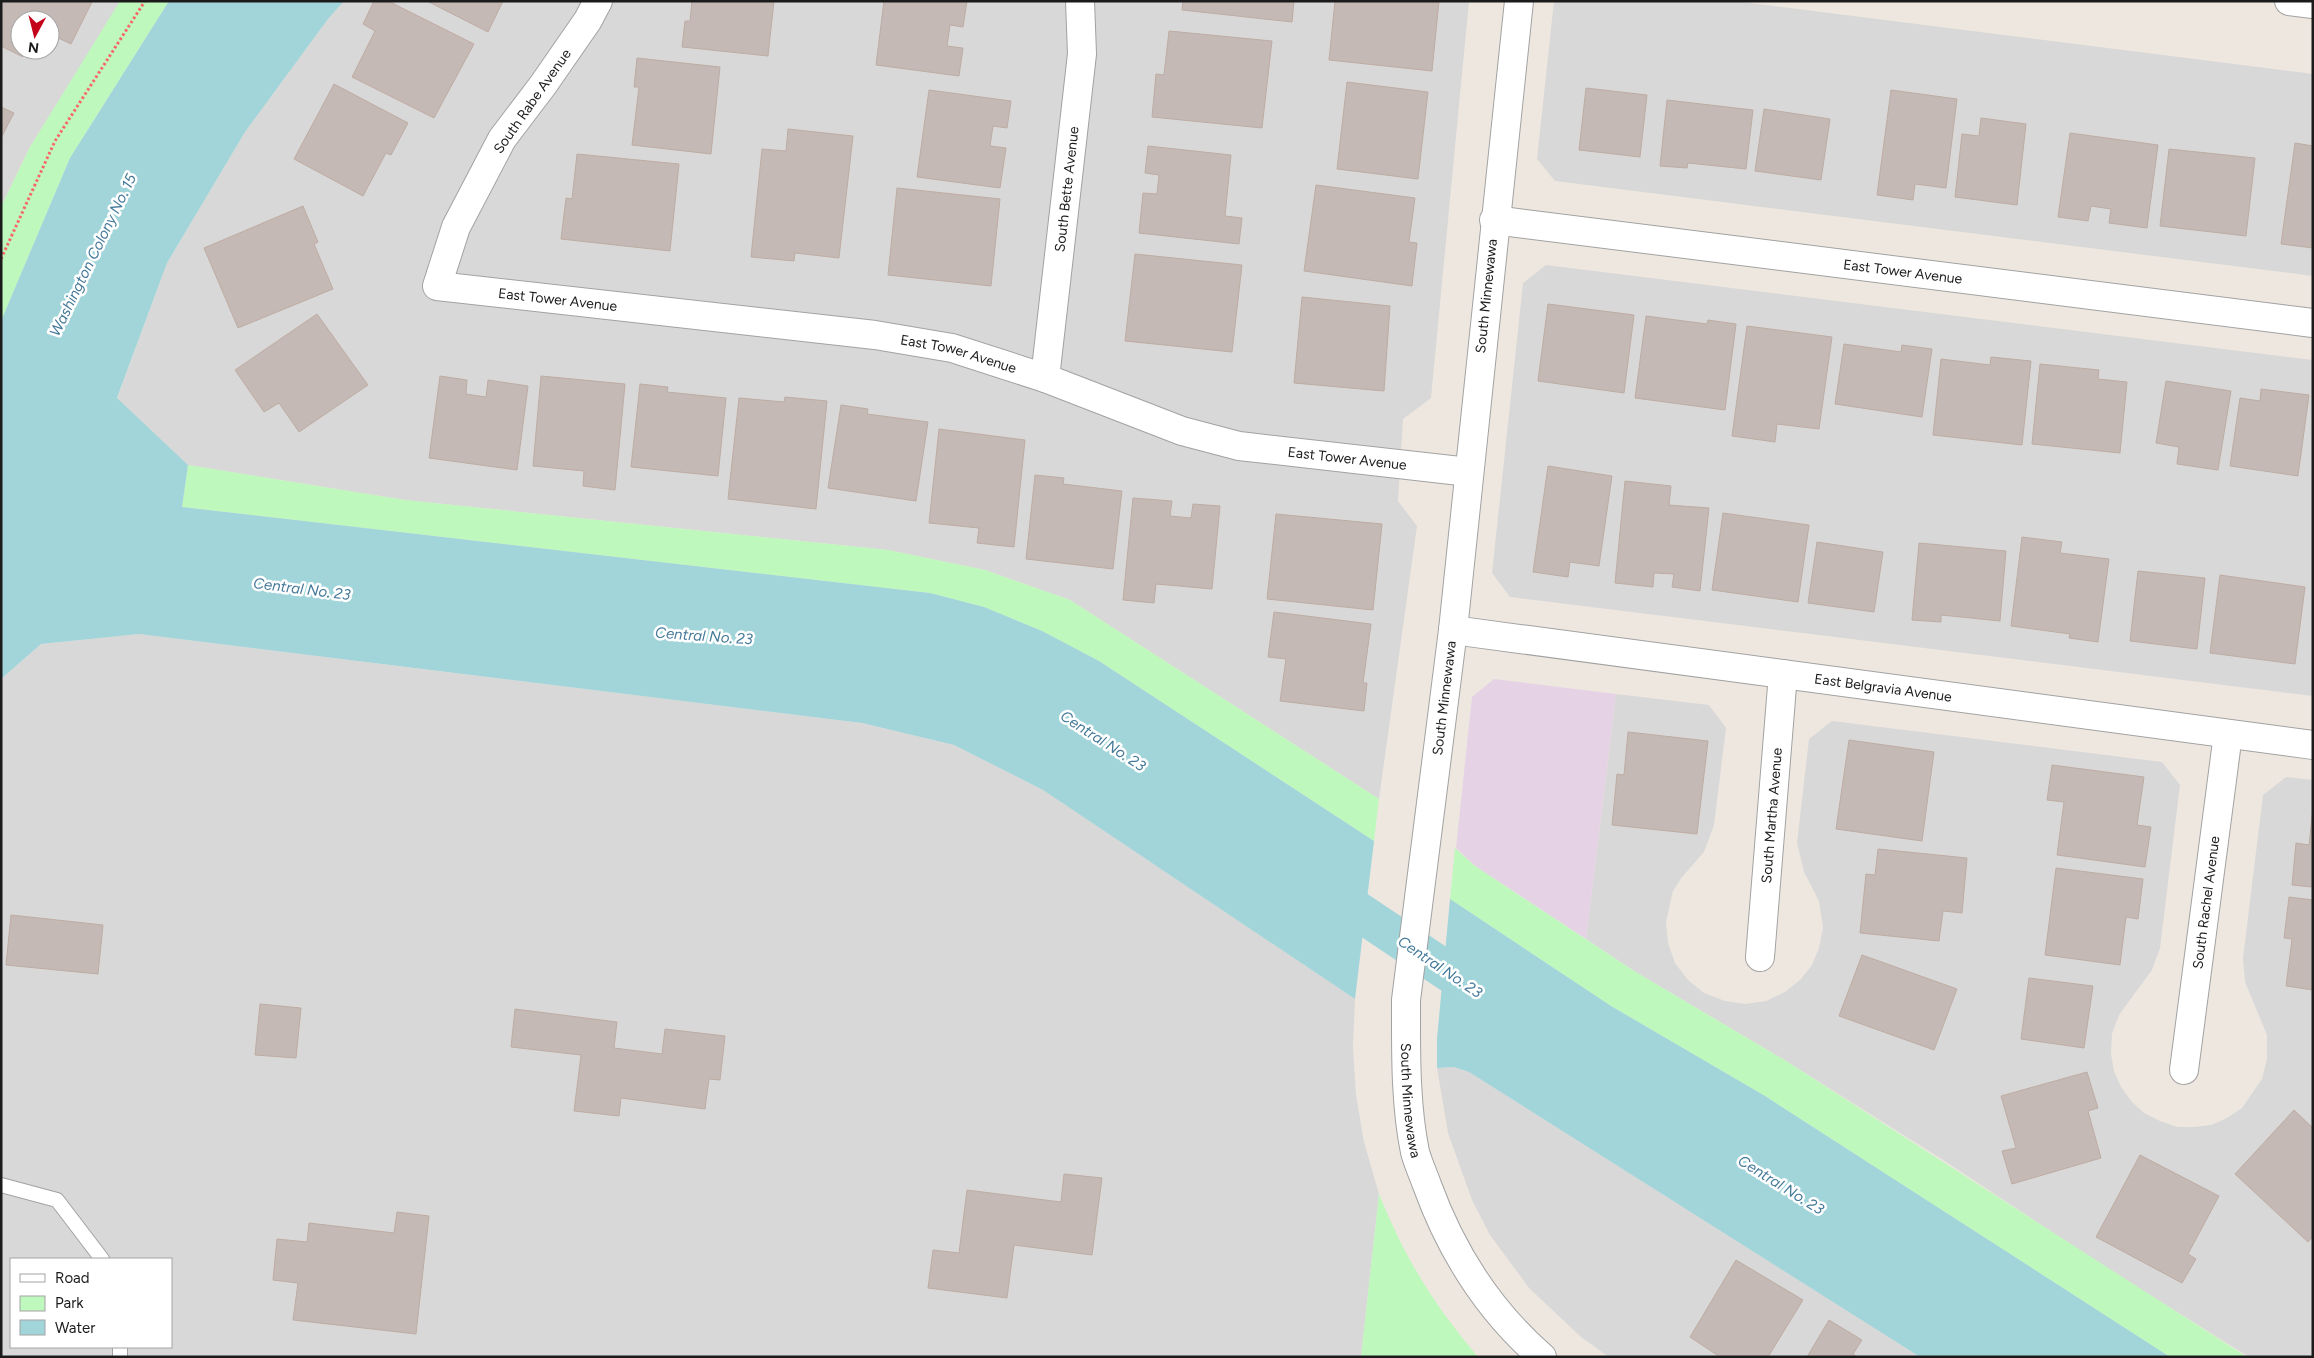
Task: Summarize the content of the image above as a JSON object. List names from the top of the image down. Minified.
{"streets":{"street":["South Rabe Avenue","South Bette Avenue","East Tower Avenue","South Minnewawa","East Belgravia Avenue","South Martha Avenue","South Rachel Avenue"]},"crossings":[["South Rabe Avenue","East Tower Avenue"],["South Bette Avenue","East Tower Avenue"],["East Tower Avenue","South Minnewawa"],["South Minnewawa","East Belgravia Avenue"],["East Belgravia Avenue","South Martha Avenue"],["East Belgravia Avenue","South Rachel Avenue"]],"water":["Washington Colony No. 15","Central No. 23"],"legend":["Road","Park","Water"],"north":"bottom"}
